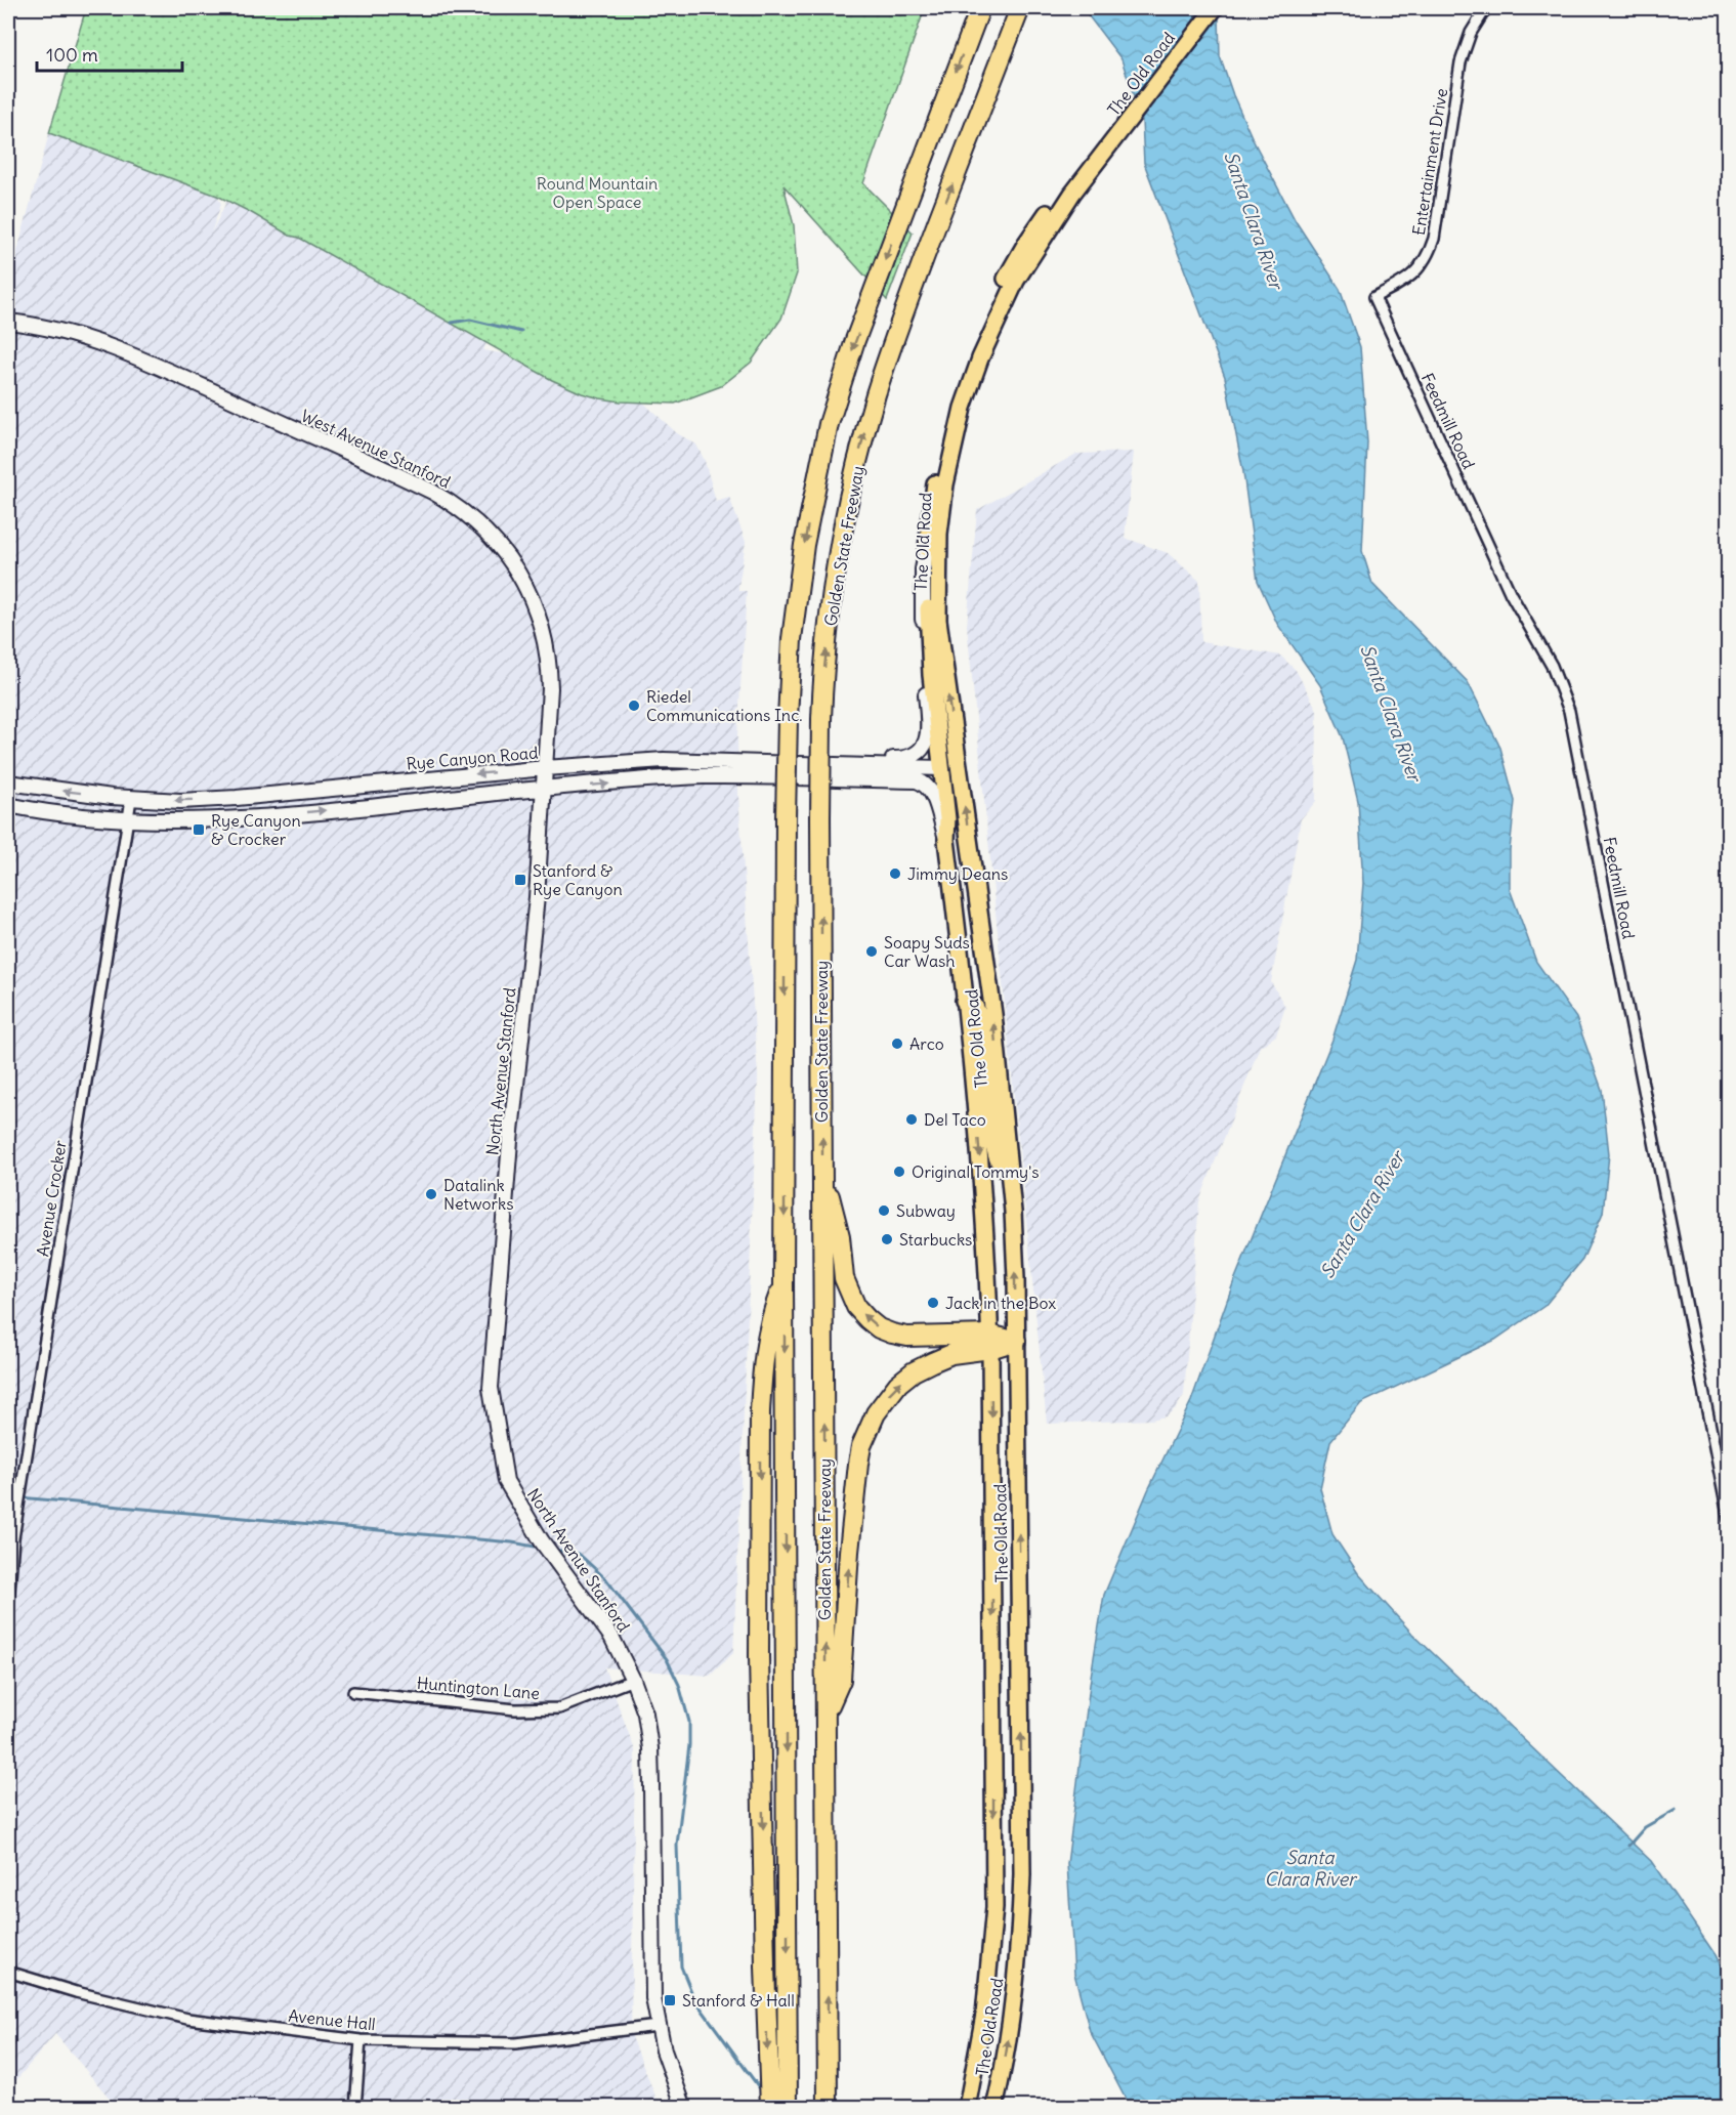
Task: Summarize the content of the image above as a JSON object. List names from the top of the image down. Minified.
{"streets":{"highway":["Golden State Freeway"],"main road":["The Old Road","West Avenue Stanford","Rye Canyon Road","North Avenue Stanford"],"street":["Entertainment Drive","Feedmill Road","Avenue Crocker","Huntington Lane","Avenue Hall"]},"crossings":[["The Old Road","Rye Canyon Road"],["Entertainment Drive","Feedmill Road"],["West Avenue Stanford","Rye Canyon Road"],["West Avenue Stanford","North Avenue Stanford"],["Rye Canyon Road","North Avenue Stanford"],["Rye Canyon Road","Avenue Crocker"],["North Avenue Stanford","Huntington Lane"],["North Avenue Stanford","Avenue Hall"]],"water":["Santa Clara River"],"parks":["Round Mountain Open Space"],"places":{"other":["Riedel Communications Inc.","Jimmy Deans","Soapy Suds Car Wash","Arco","Del Taco","Original Tommy's","Datalink Networks","Subway","Starbucks","Jack in the Box"],"transit":["Rye Canyon & Crocker","Stanford & Rye Canyon","Stanford & Hall"]},"scale_bar":"100 m"}
